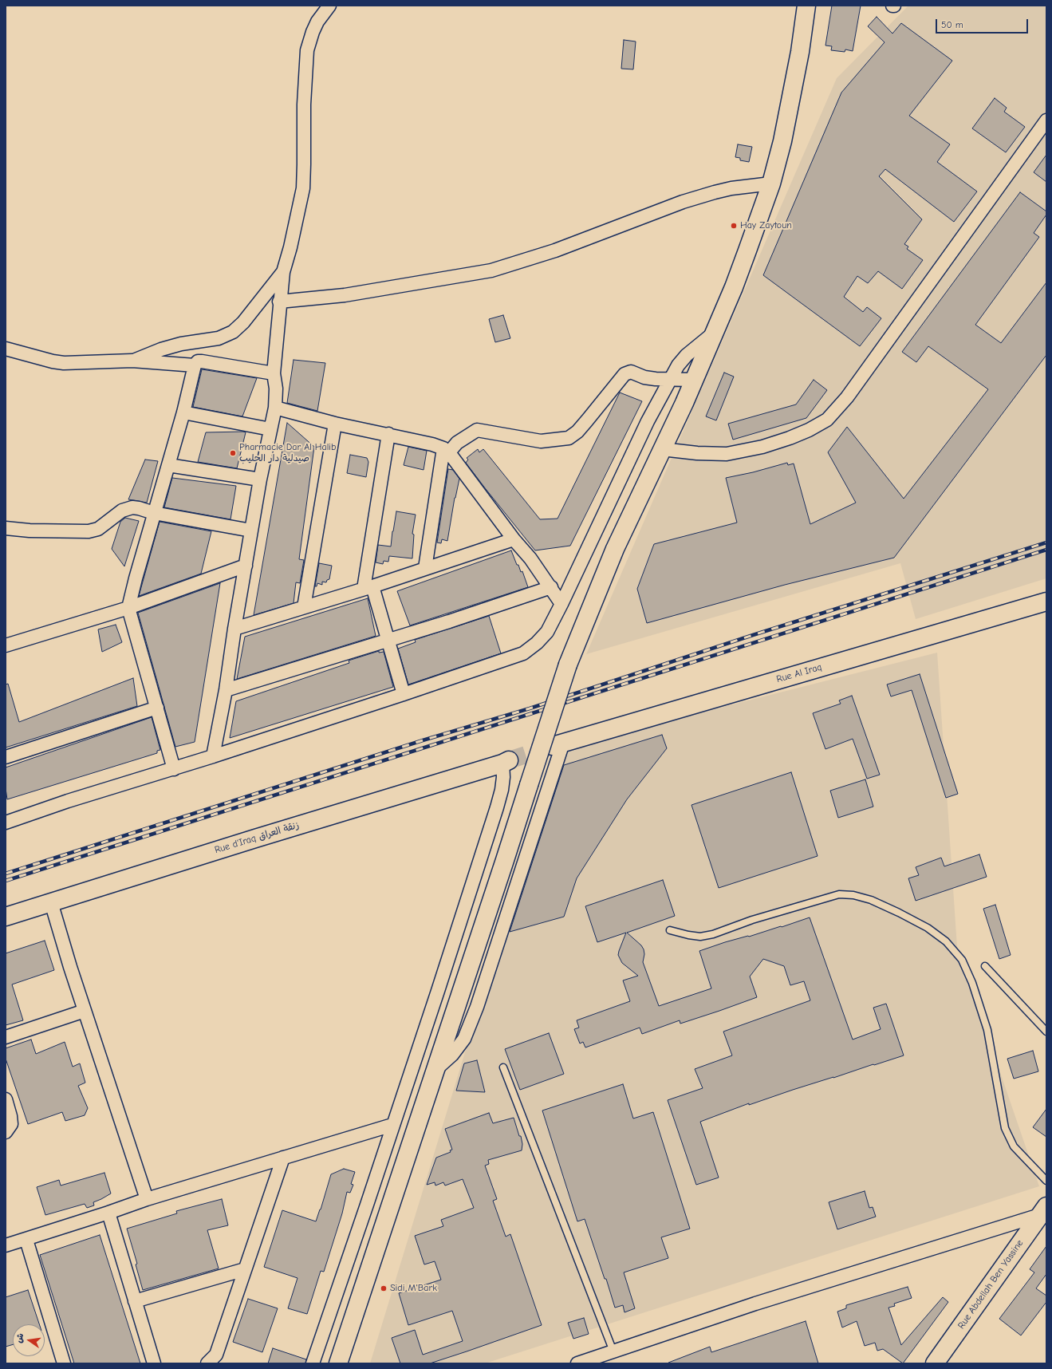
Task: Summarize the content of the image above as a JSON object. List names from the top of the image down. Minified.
{"streets":{"main road":["Rue Al Iraq","Rue d'Iraq زنقة العراق","Rue Abdellah Ben Yassine"]},"places":["Hay Zaytoun","Pharmacie Dar Al Halib صيدلية دار الحليب","Sidi M'Bark"],"scale_bar":"50 m","north":"left"}
